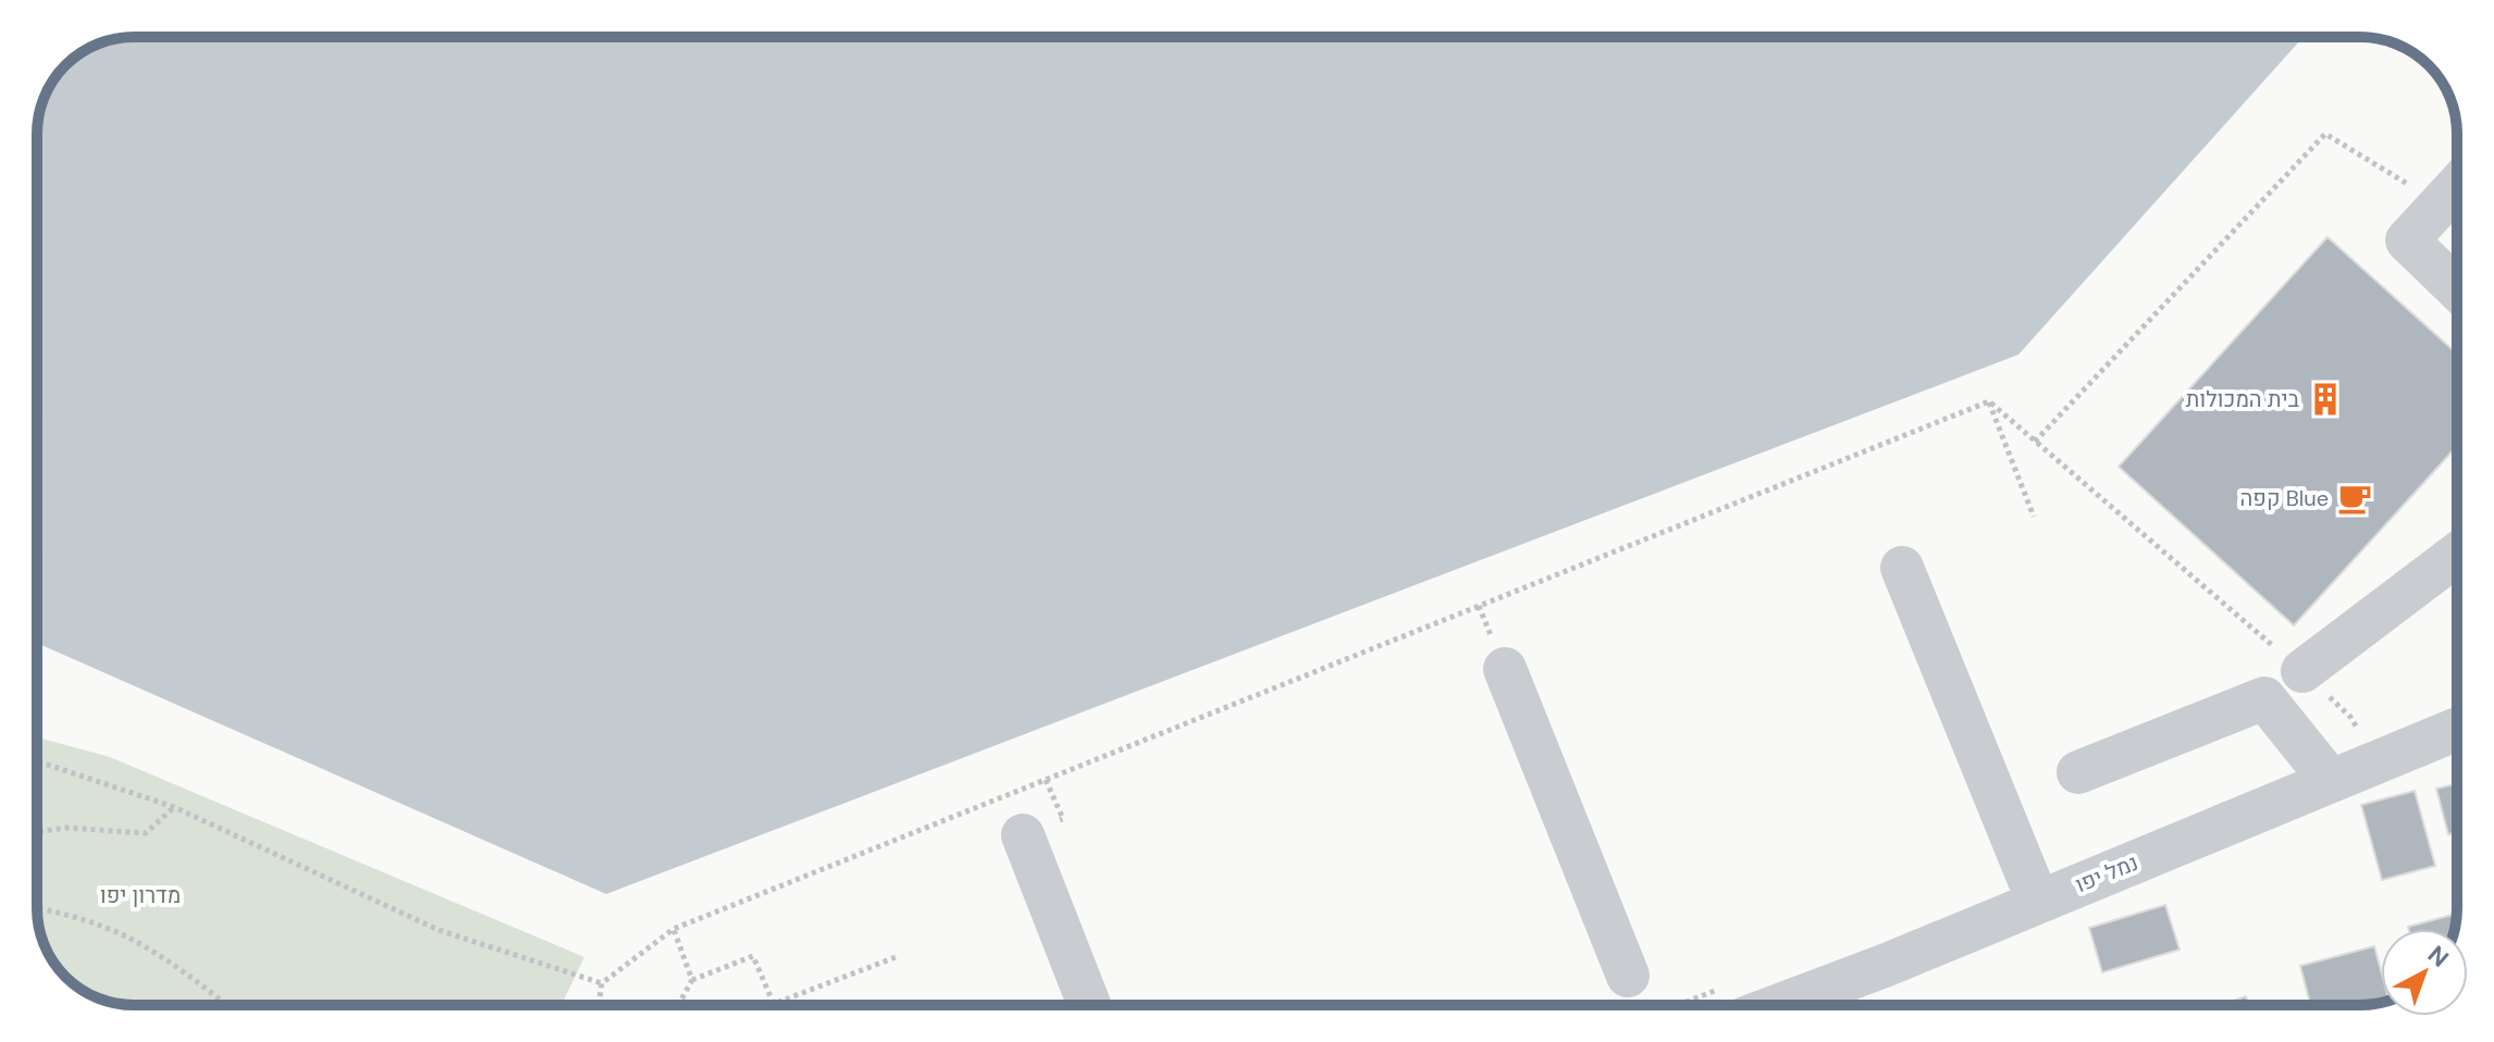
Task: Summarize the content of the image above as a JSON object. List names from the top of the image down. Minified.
{"streets":{"street":["נמל יפו"]},"parks":["מדרון יפו"],"places":{"building":["בית המכולות"],"cafe":["קפה Blue"]},"north":"top right"}
